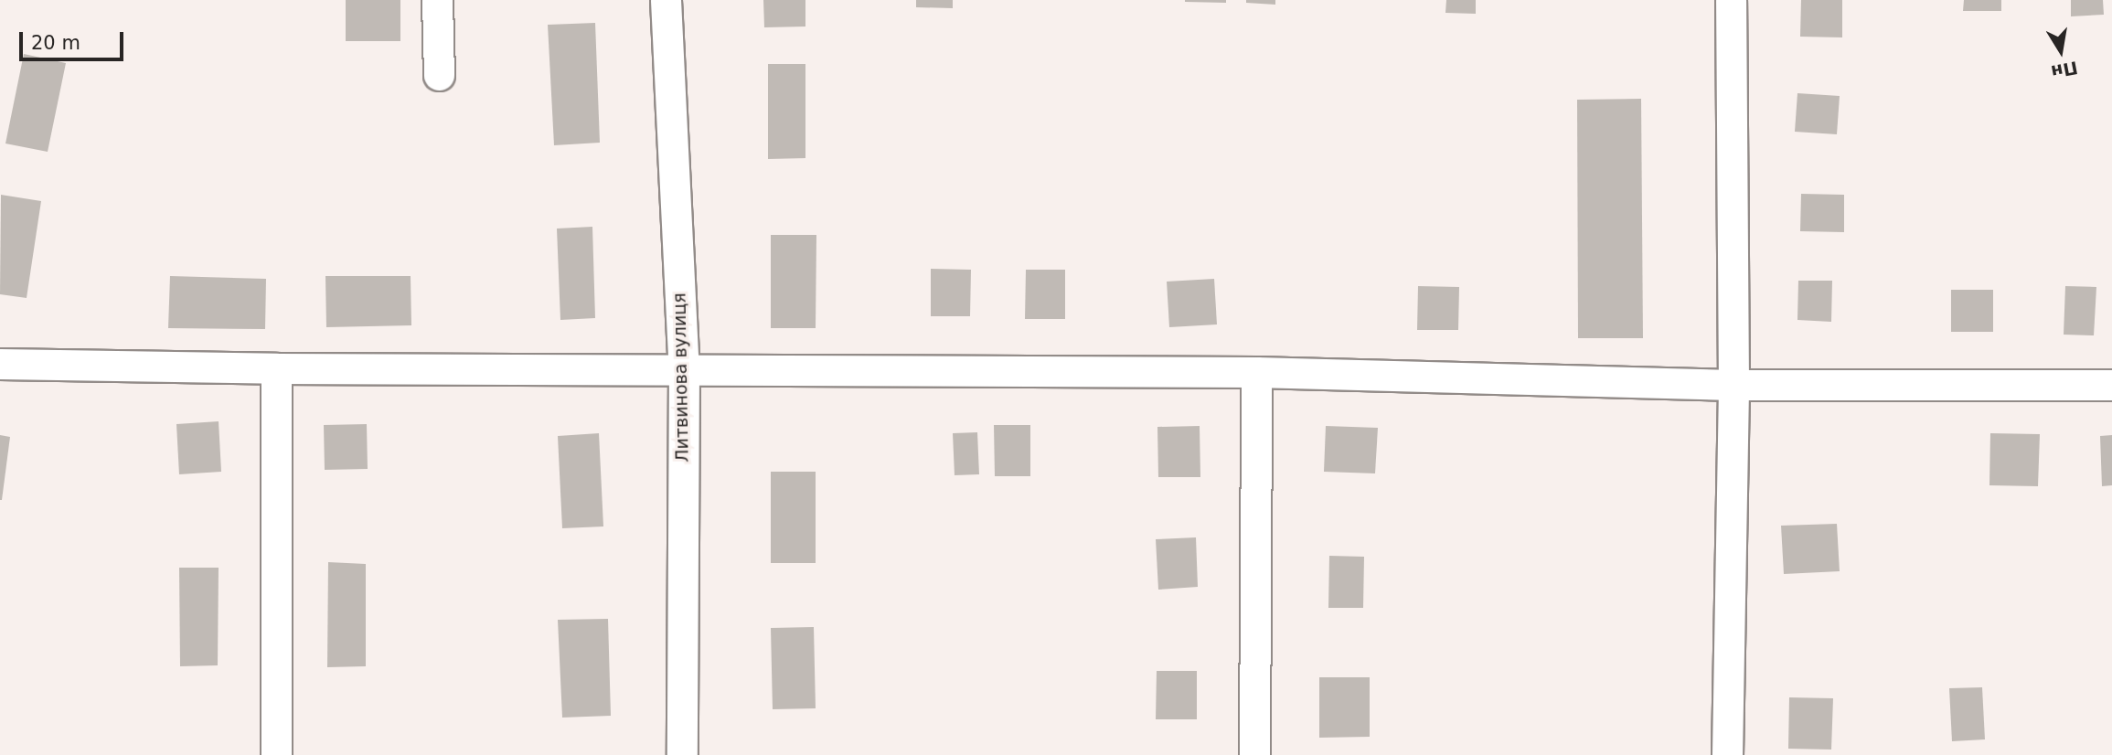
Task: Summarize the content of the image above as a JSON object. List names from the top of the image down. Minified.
{"streets":{"street":["Литвинова вулиця"]},"scale_bar":"20 m","north":"bottom"}
